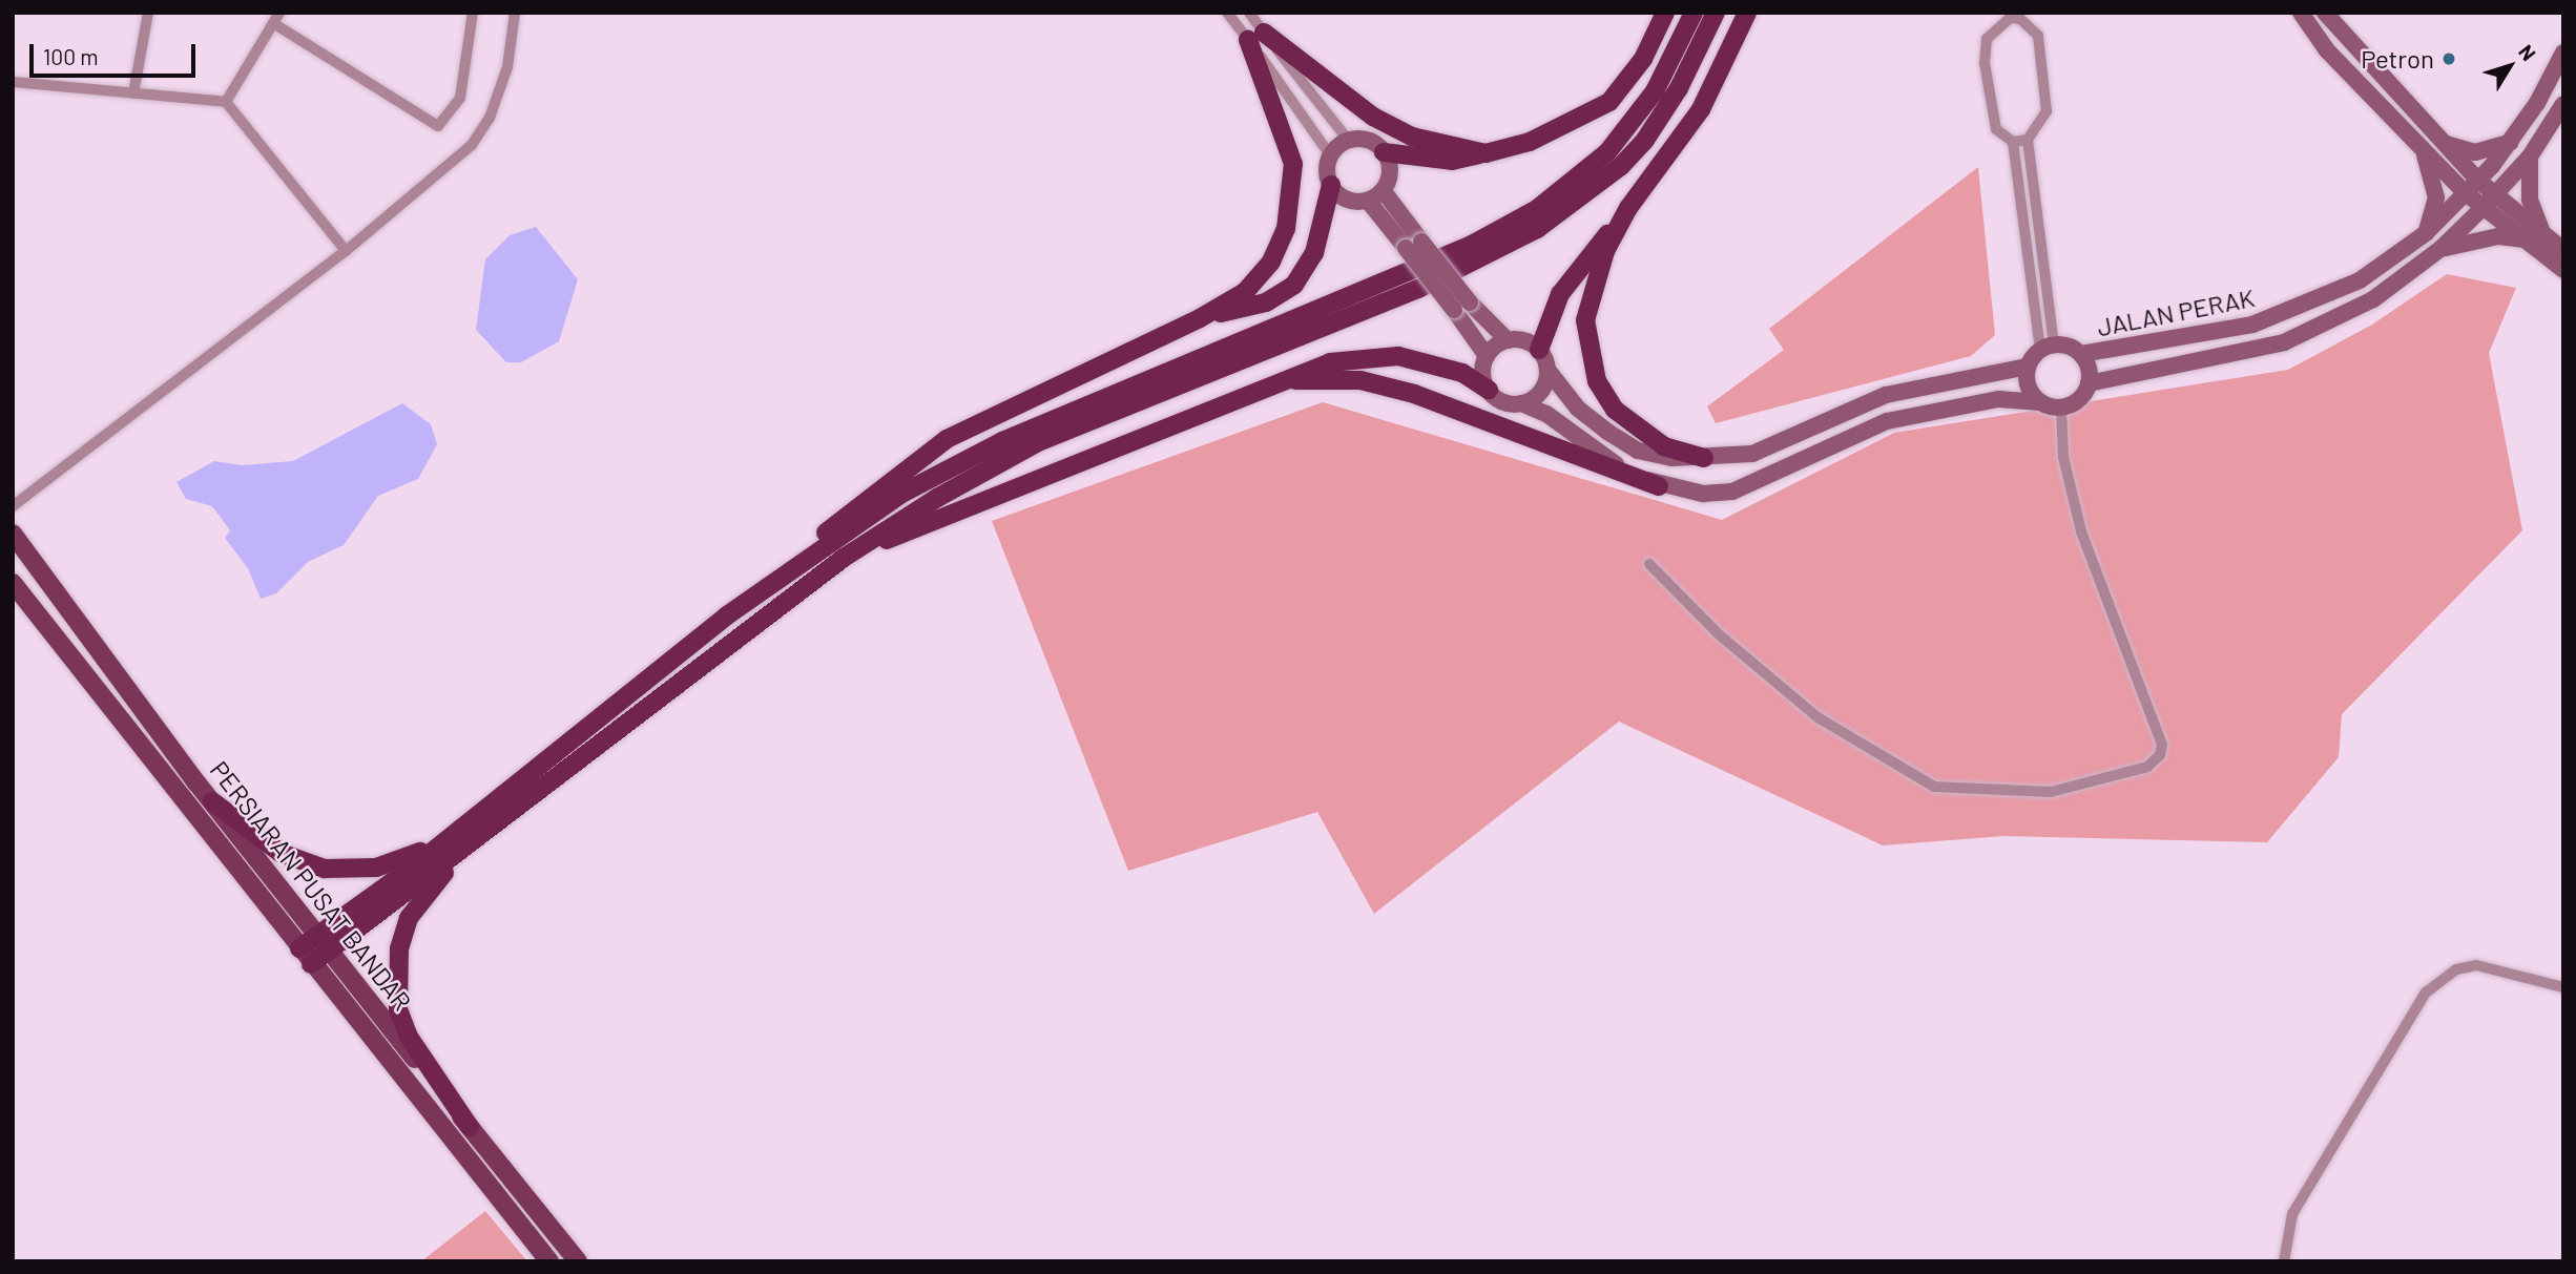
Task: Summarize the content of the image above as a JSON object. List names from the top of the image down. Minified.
{"streets":{"main road":["JALAN PERAK","PERSIARAN PUSAT BANDAR"]},"places":["Petron"],"scale_bar":"100 m","north":"top right"}
